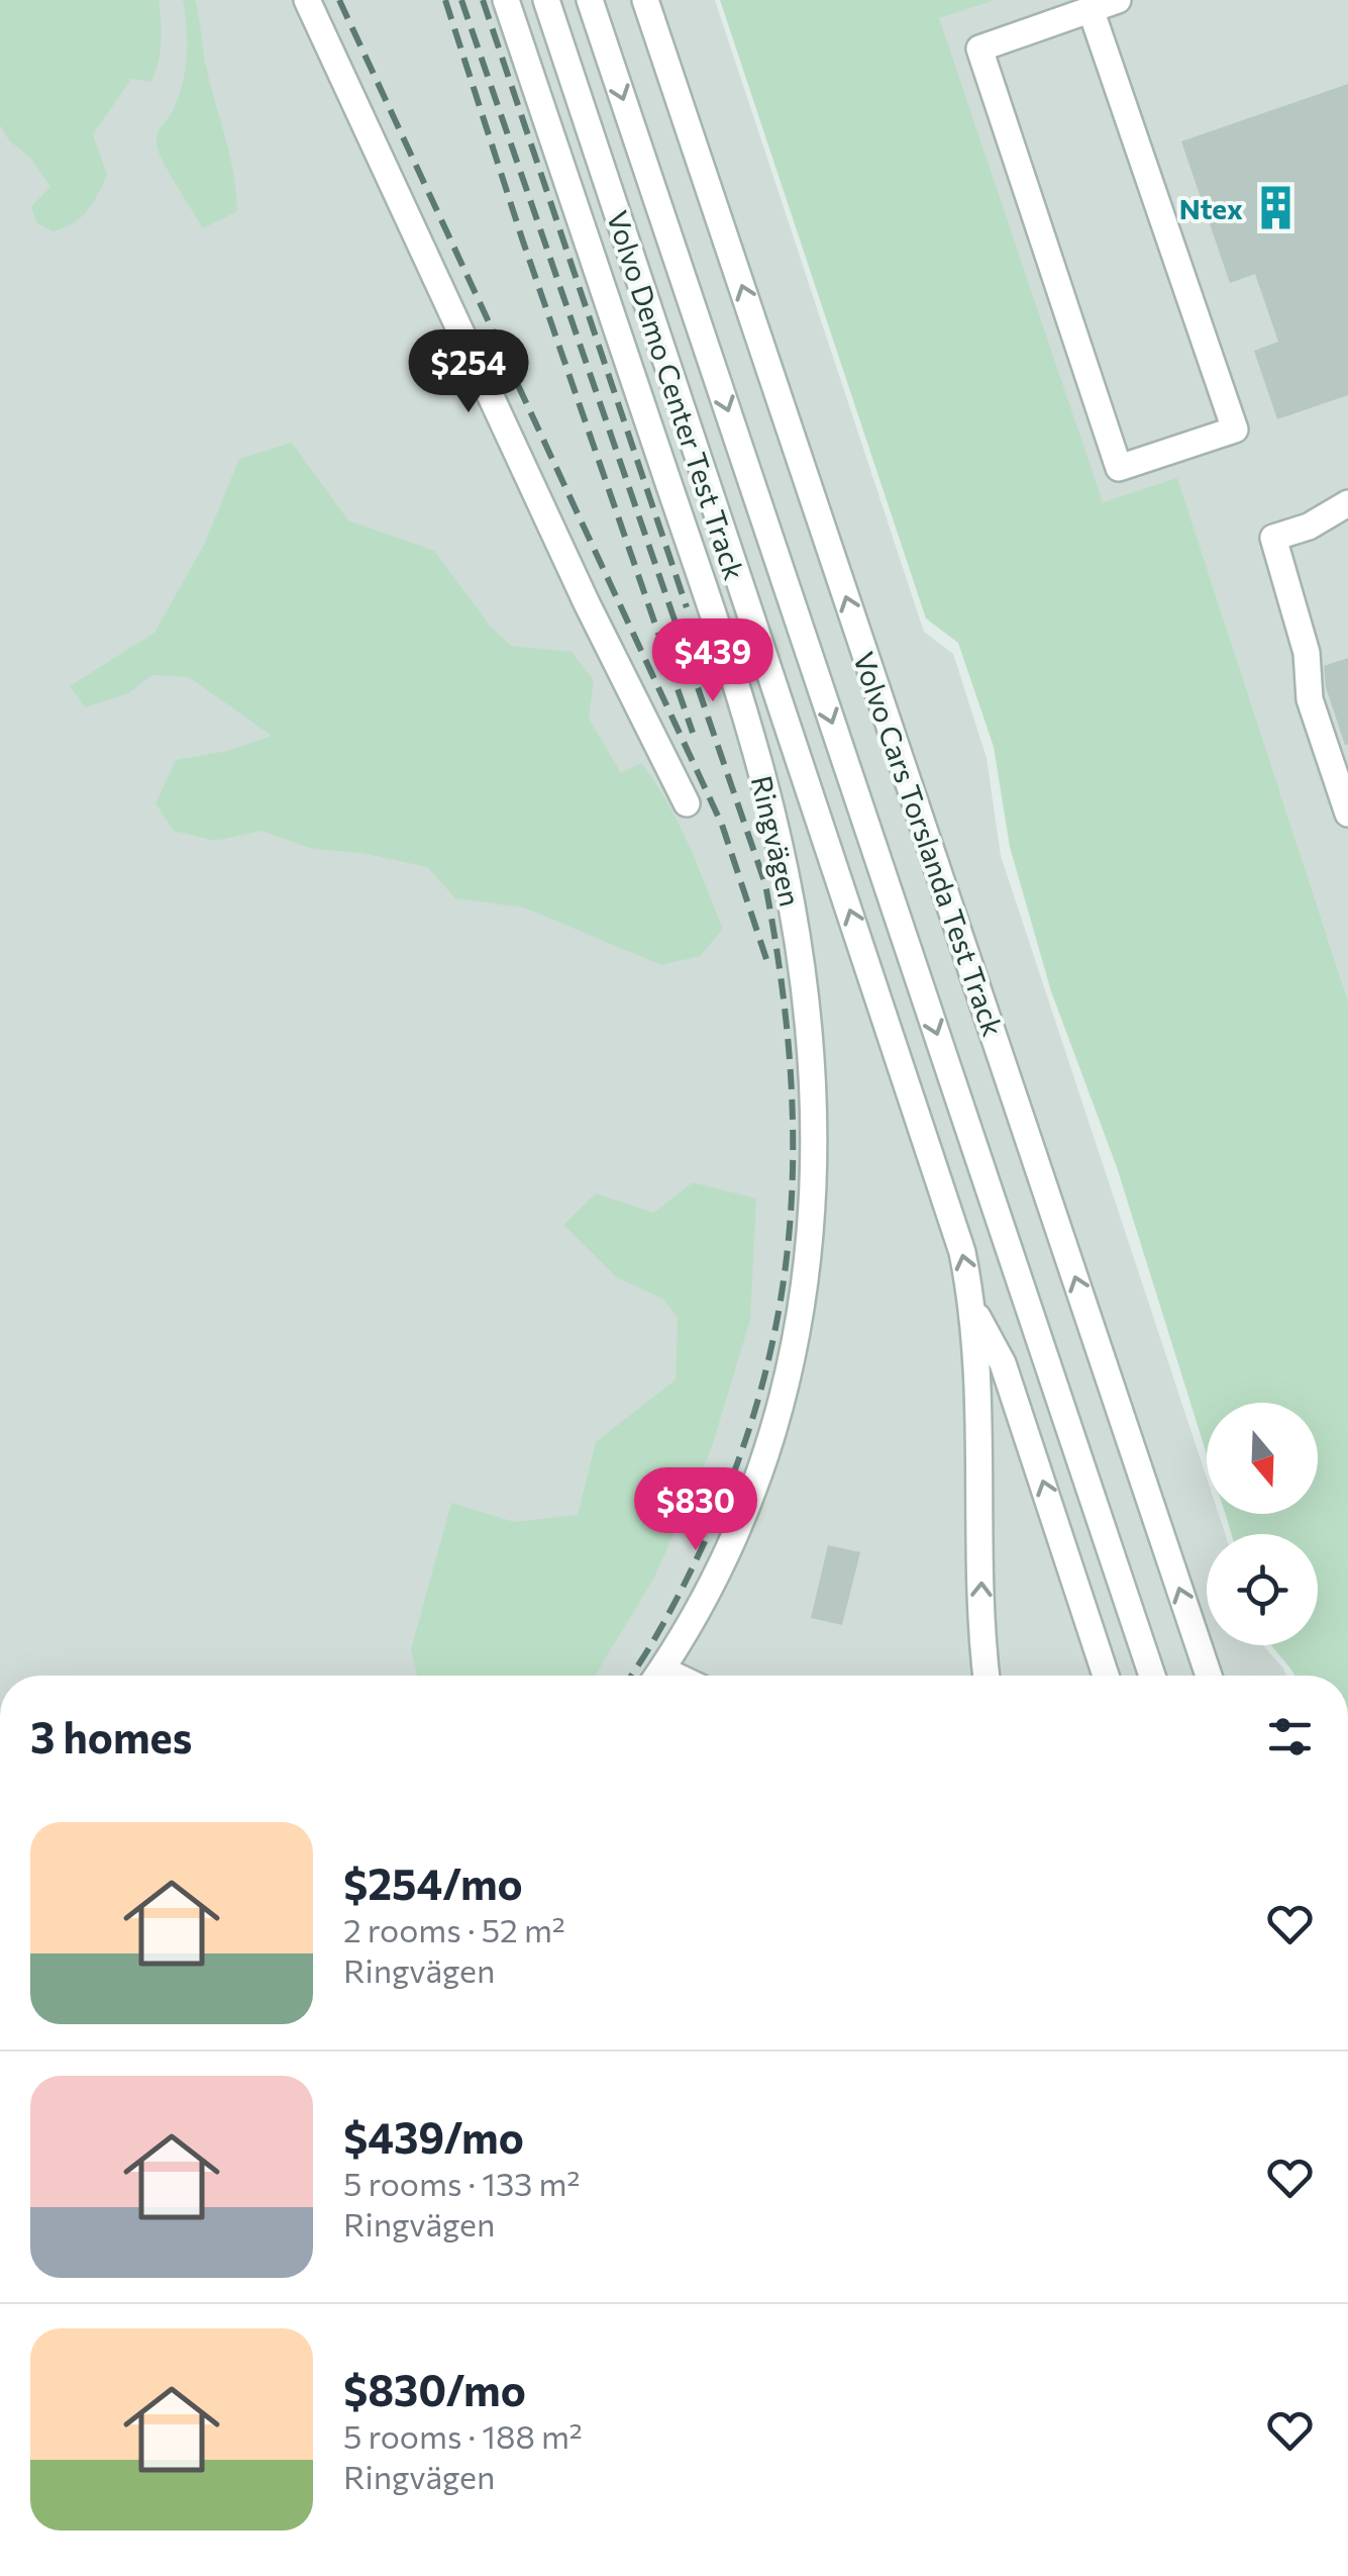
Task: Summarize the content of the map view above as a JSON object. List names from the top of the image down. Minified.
{"streets":{"street":["Volvo Demo Center Test Track","Ringvägen","Volvo Cars Torslanda Test Track"]},"places":{"building":["Ntex"]},"north":"bottom","page":{"price":["$254","$439","$830"],"heading":"3 homes","list":[{"name":"$254/mo","note":"2 rooms · 52 m² · Ringvägen"},{"name":"$439/mo","note":"5 rooms · 133 m² · Ringvägen"},{"name":"$830/mo","note":"5 rooms · 188 m² · Ringvägen"}]}}
